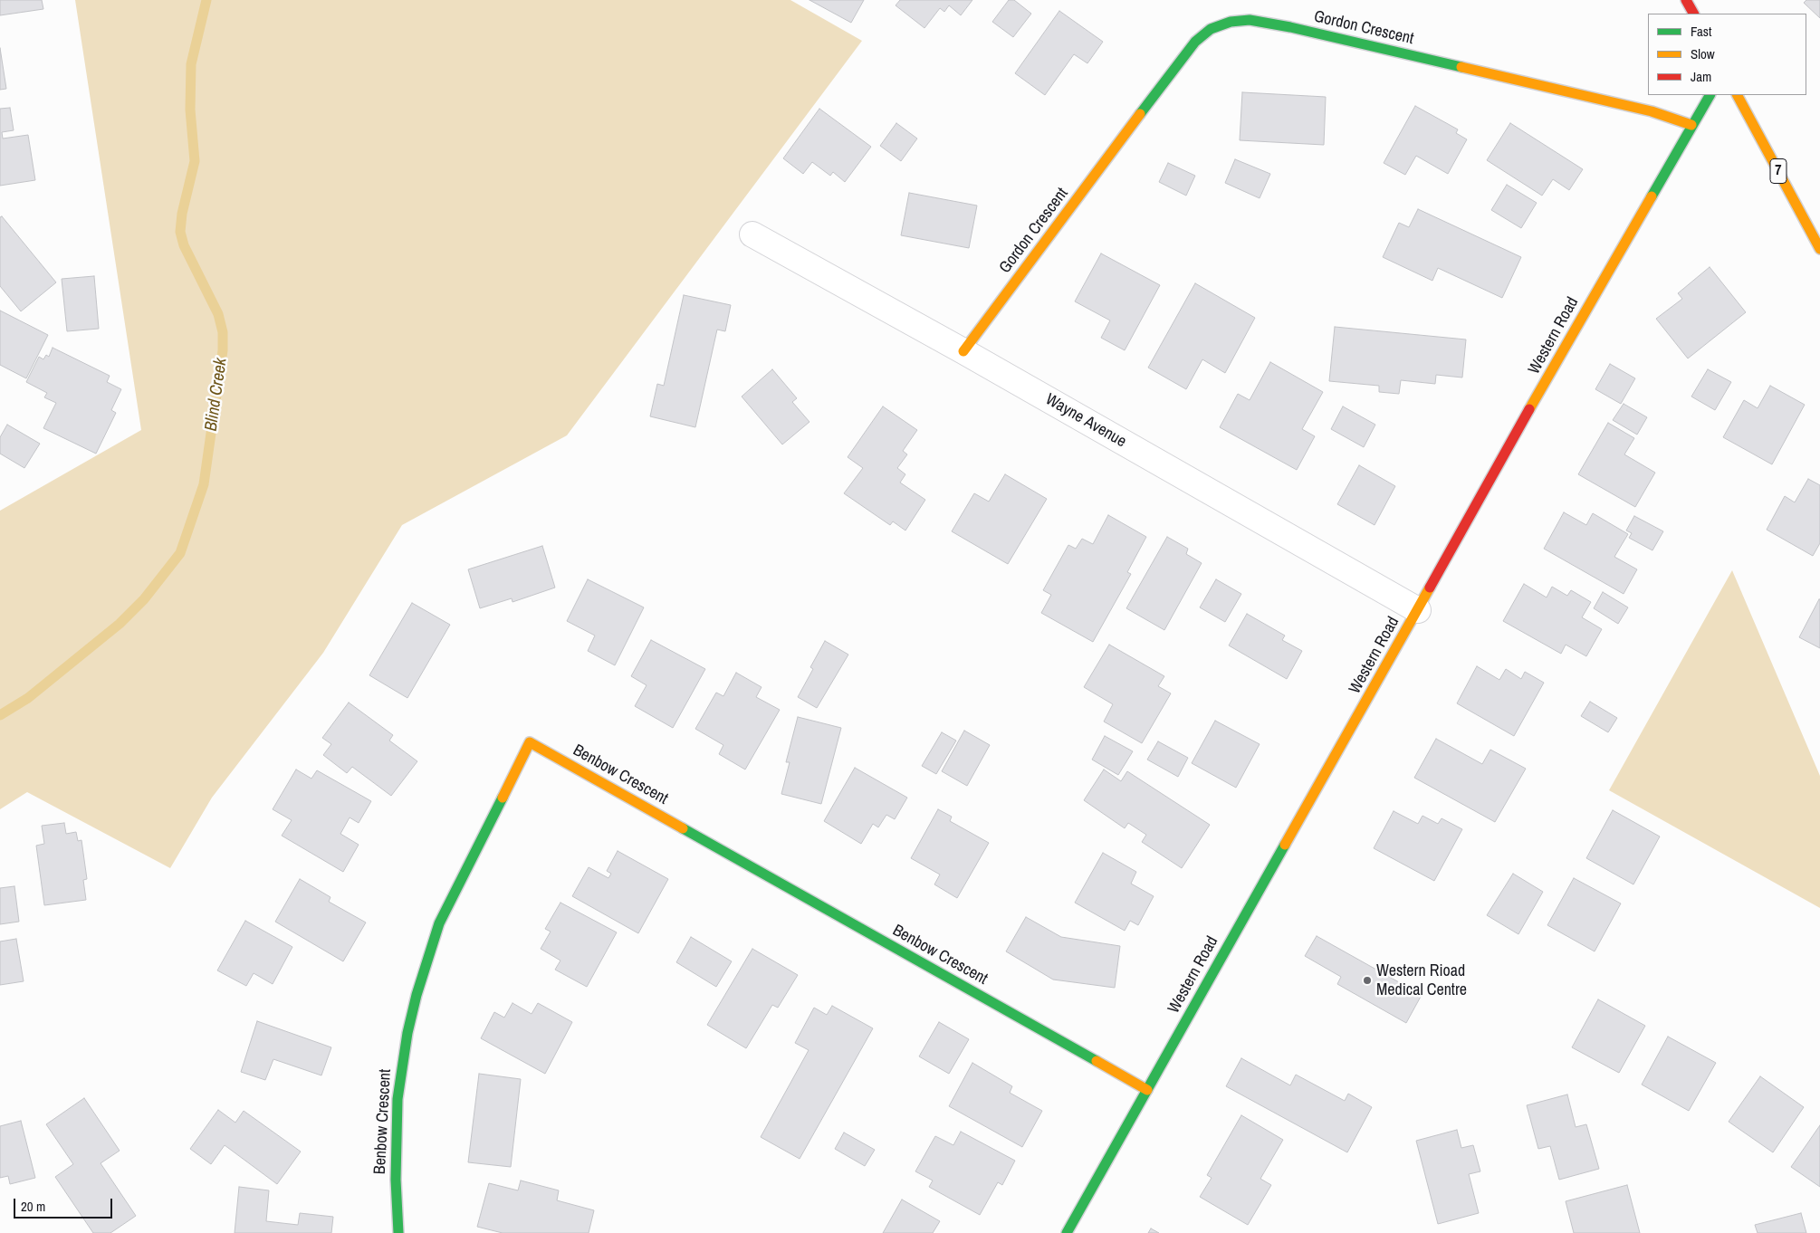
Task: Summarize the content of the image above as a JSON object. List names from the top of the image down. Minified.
{"streets":{"street":["Gordon Crescent","7","Western Road","Wayne Avenue","Benbow Crescent"]},"crossings":[["Gordon Crescent","Western Road"],["Gordon Crescent","Wayne Avenue"],["Western Road","Wayne Avenue"],["Western Road","Benbow Crescent"]],"water":["Blind Creek"],"places":["Western Rioad Medical Centre"],"legend":["Fast","Slow","Jam"],"scale_bar":"20 m"}
